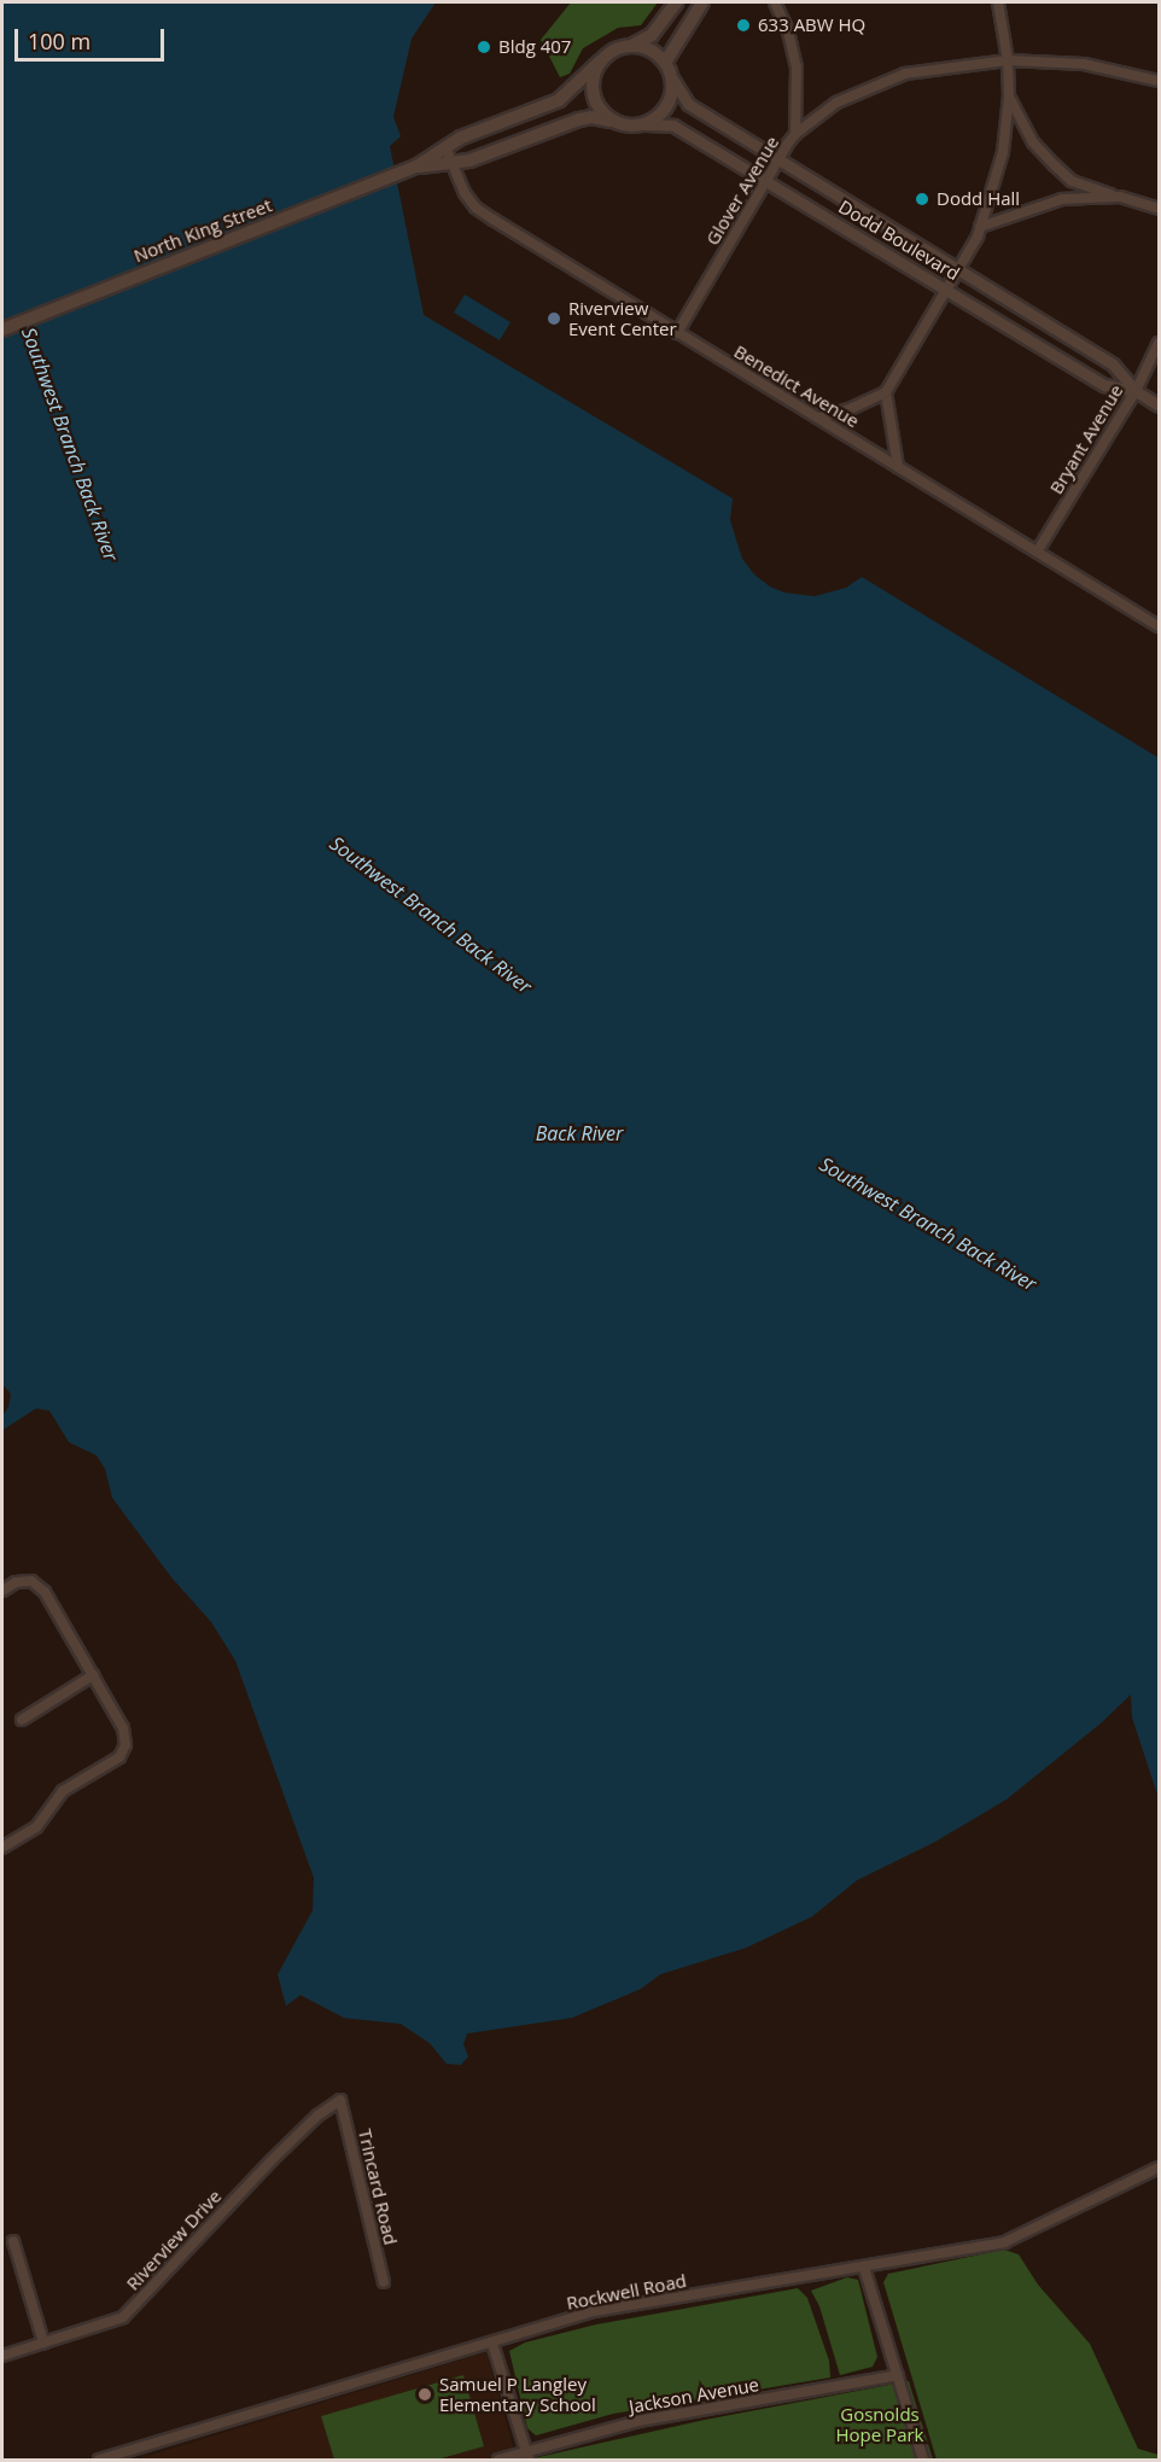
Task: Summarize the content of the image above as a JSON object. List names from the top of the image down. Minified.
{"streets":{"main road":["North King Street"],"street":["Glover Avenue","Dodd Boulevard","Benedict Avenue","Bryant Avenue","Trincard Road","Riverview Drive","Rockwell Road","Jackson Avenue"]},"crossings":[["Glover Avenue","Dodd Boulevard"],["Glover Avenue","Benedict Avenue"],["North King Street","Dodd Boulevard"],["North King Street","Benedict Avenue"],["Dodd Boulevard","Bryant Avenue"],["Benedict Avenue","Bryant Avenue"],["Trincard Road","Riverview Drive"]],"water":["Southwest Branch Back River","Back River"],"parks":["Gosnolds Hope Park"],"places":["633 ABW HQ","Bldg 407","Dodd Hall","Riverview Event Center","Samuel P Langley Elementary School"],"scale_bar":"100 m"}
